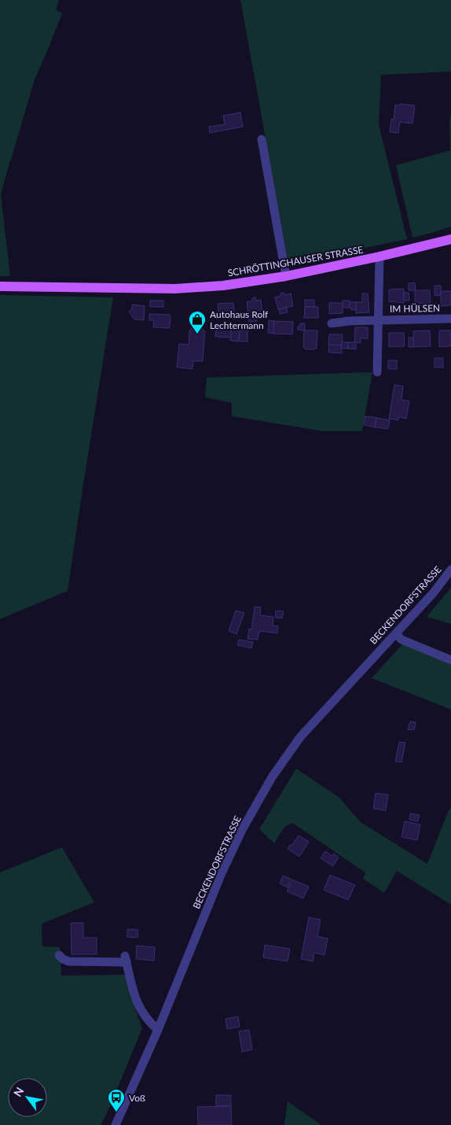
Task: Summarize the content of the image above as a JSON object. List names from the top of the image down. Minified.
{"streets":{"main road":["SCHRÖTTINGHAUSER STRASSE"],"street":["IM HÜLSEN","BECKENDORFSTRASSE"]},"crossings":[["SCHRÖTTINGHAUSER STRASSE","IM HÜLSEN"]],"places":{"shop":["Autohaus Rolf Lechtermann"],"bus stop":["Voß"]},"north":"top left"}
